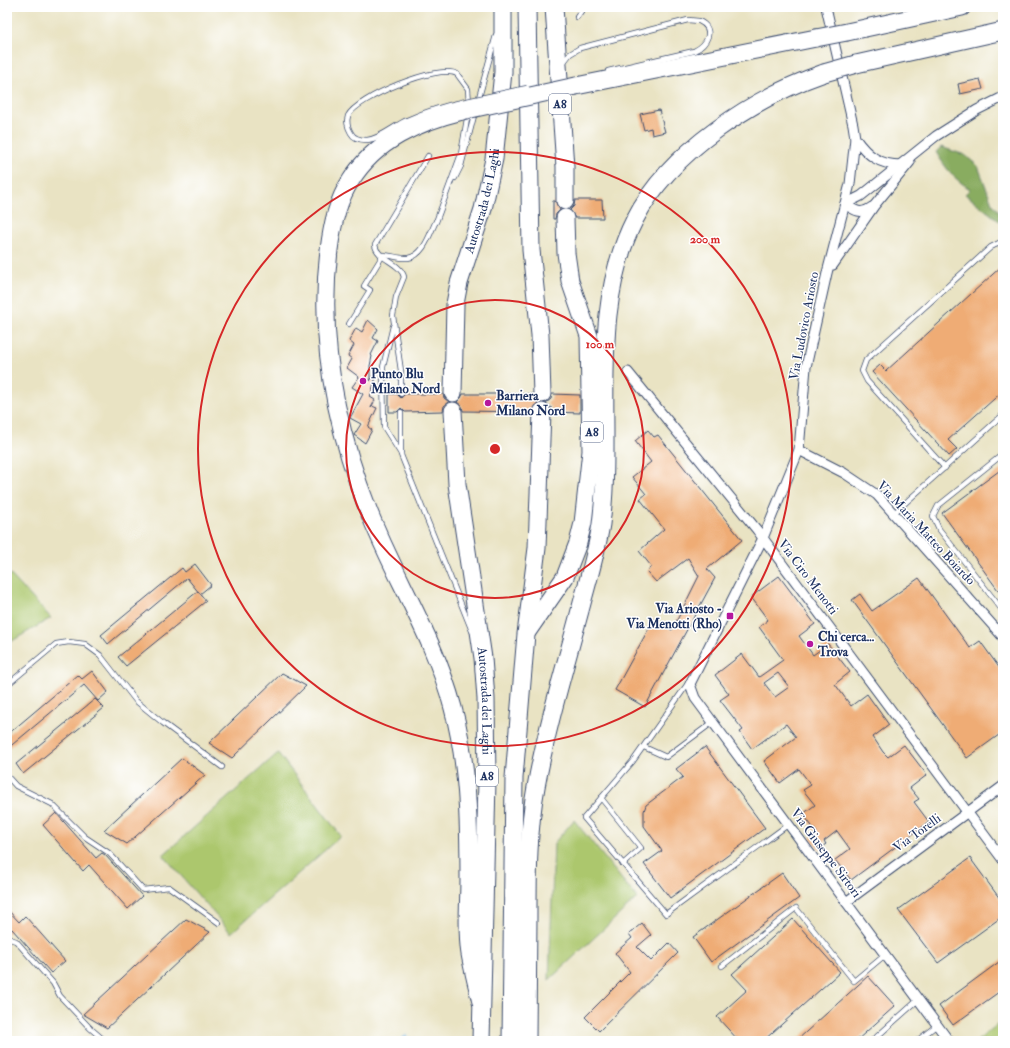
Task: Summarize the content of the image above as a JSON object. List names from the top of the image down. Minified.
{"streets":{"highway":["A8","Autostrada dei Laghi"],"street":["Via Ludovico Ariosto","Via Maria Matteo Boiardo","Via Ciro Menotti","Via Torelli","Via Giuseppe Sirtori"]},"crossings":[["Via Ludovico Ariosto","Via Maria Matteo Boiardo"],["Via Ludovico Ariosto","Via Ciro Menotti"],["Via Ludovico Ariosto","Via Giuseppe Sirtori"],["Via Ciro Menotti","Via Torelli"],["Via Torelli","Via Giuseppe Sirtori"]],"places":{"other":["Punto Blu Milano Nord","Barriera Milano Nord","Chi cerca... Trova"],"transit":["Via Ariosto - Via Menotti (Rho)"]},"rings":["200 m","100 m"]}
